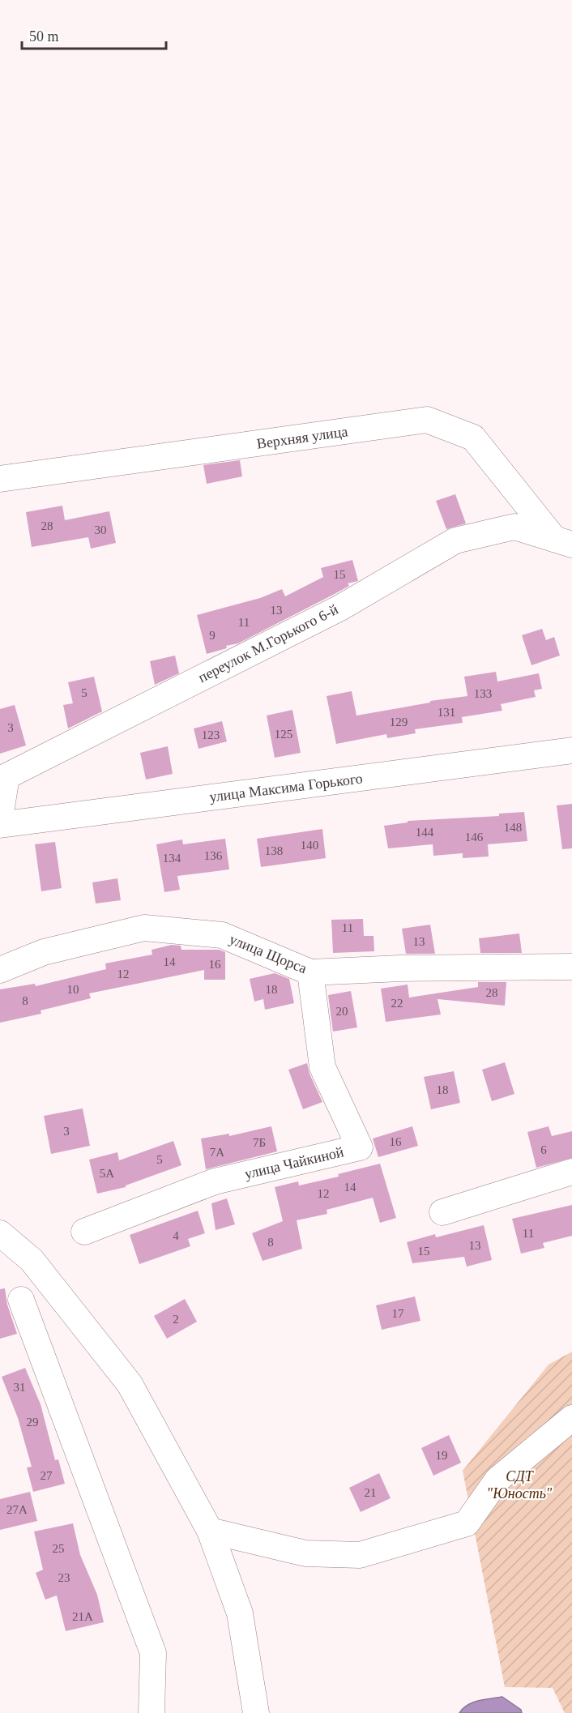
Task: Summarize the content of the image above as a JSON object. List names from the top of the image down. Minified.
{"streets":{"street":["Верхняя улица","переулок М.Горького 6-й","улица Максима Горького","улица Щорса","улица Чайкиной"]},"crossings":[["Верхняя улица","переулок М.Горького 6-й"],["улица Щорса","улица Чайкиной"]],"parks":["СДТ \"Юность\""],"house_numbers":["28","30","15","13","11","9","5","133","131","129","3","125","123","148","144","146","140","138","136","134","11","13","14","16","12","10","18","28","8","22","20","18","3","16","7Б","6","7А","5","5А","14","12","11","4","8","13","15","17","2","31","29","19","27","21","27А","25","23","21А"],"scale_bar":"50 m"}
